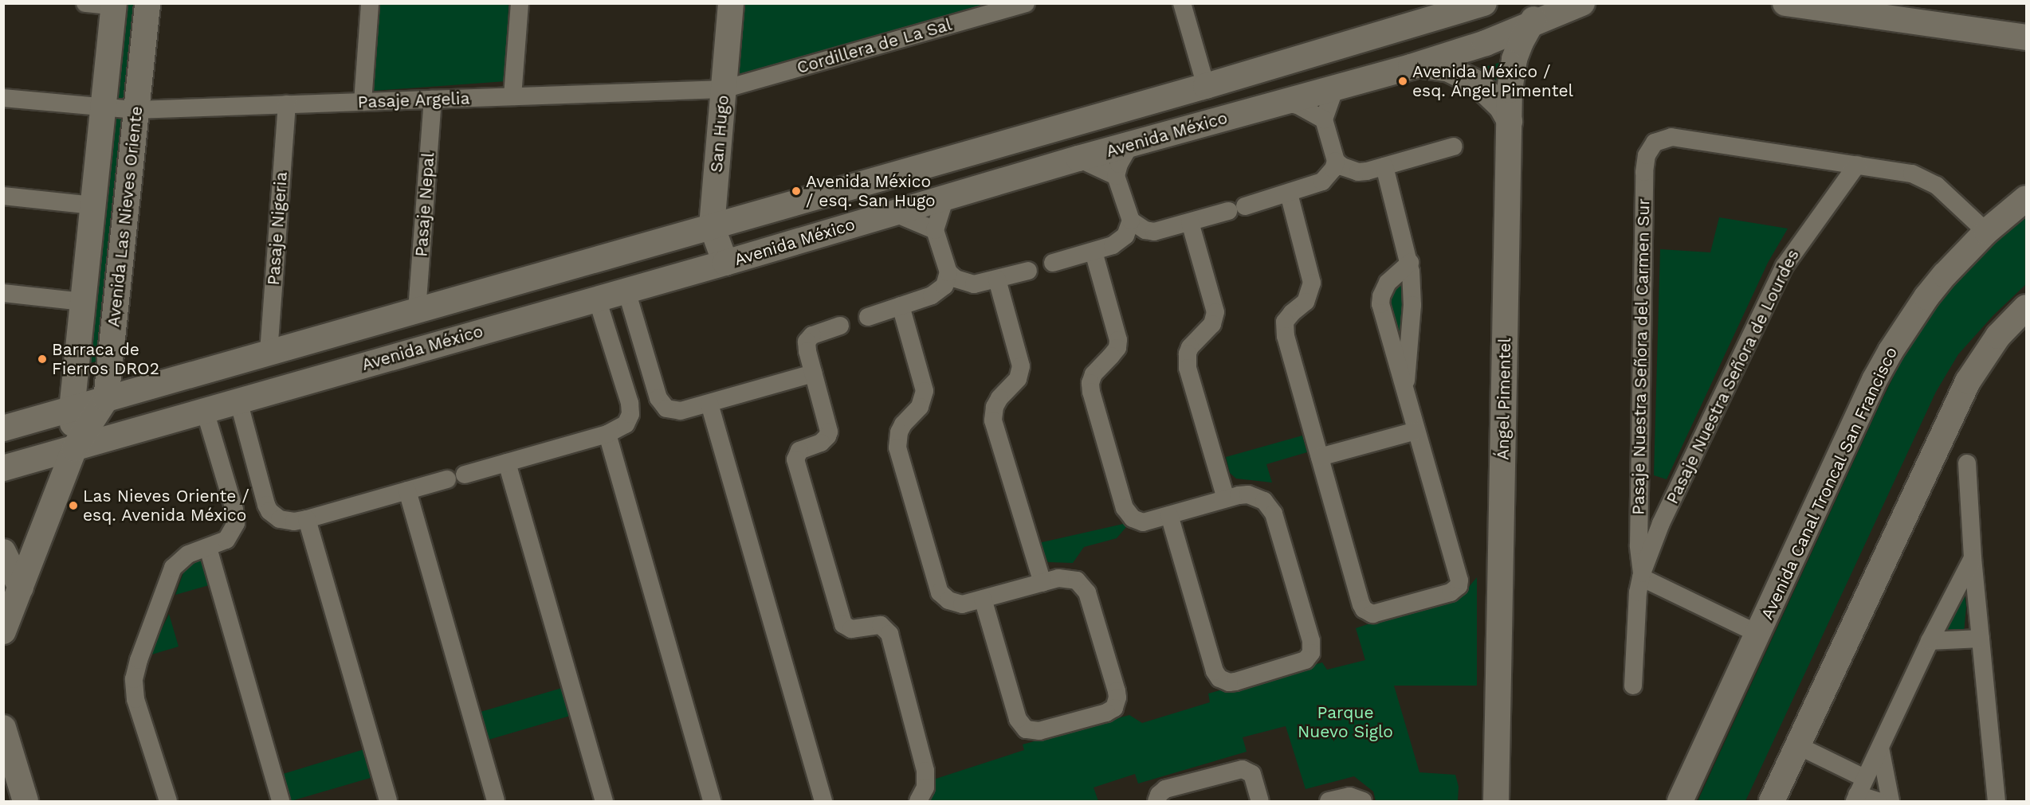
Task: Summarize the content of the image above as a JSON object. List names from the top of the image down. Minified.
{"streets":{"main road":["San Hugo","Avenida México","Avenida Las Nieves Oriente","Ángel Pimentel","Avenida Canal Troncal San Francisco"],"street":["Cordillera de La Sal","Pasaje Argelia","Pasaje Nepal","Pasaje Nigeria","Pasaje Nuestra Señora del Carmen Sur","Pasaje Nuestra Señora de Lourdes"]},"crossings":[["Cordillera de La Sal","Pasaje Argelia"],["Cordillera de La Sal","San Hugo"],["Pasaje Argelia","San Hugo"],["Pasaje Argelia","Pasaje Nepal"],["Pasaje Argelia","Avenida Las Nieves Oriente"],["Pasaje Argelia","Pasaje Nigeria"],["San Hugo","Avenida México"],["Avenida México","Avenida Las Nieves Oriente"],["Avenida México","Ángel Pimentel"],["Pasaje Nuestra Señora del Carmen Sur","Pasaje Nuestra Señora de Lourdes"]],"parks":["Parque Nuevo Siglo"],"places":["Avenida México / esq. Ángel Pimentel","Avenida México / esq. San Hugo","Barraca de Fierros DRO2","Las Nieves Oriente / esq. Avenida México"]}
